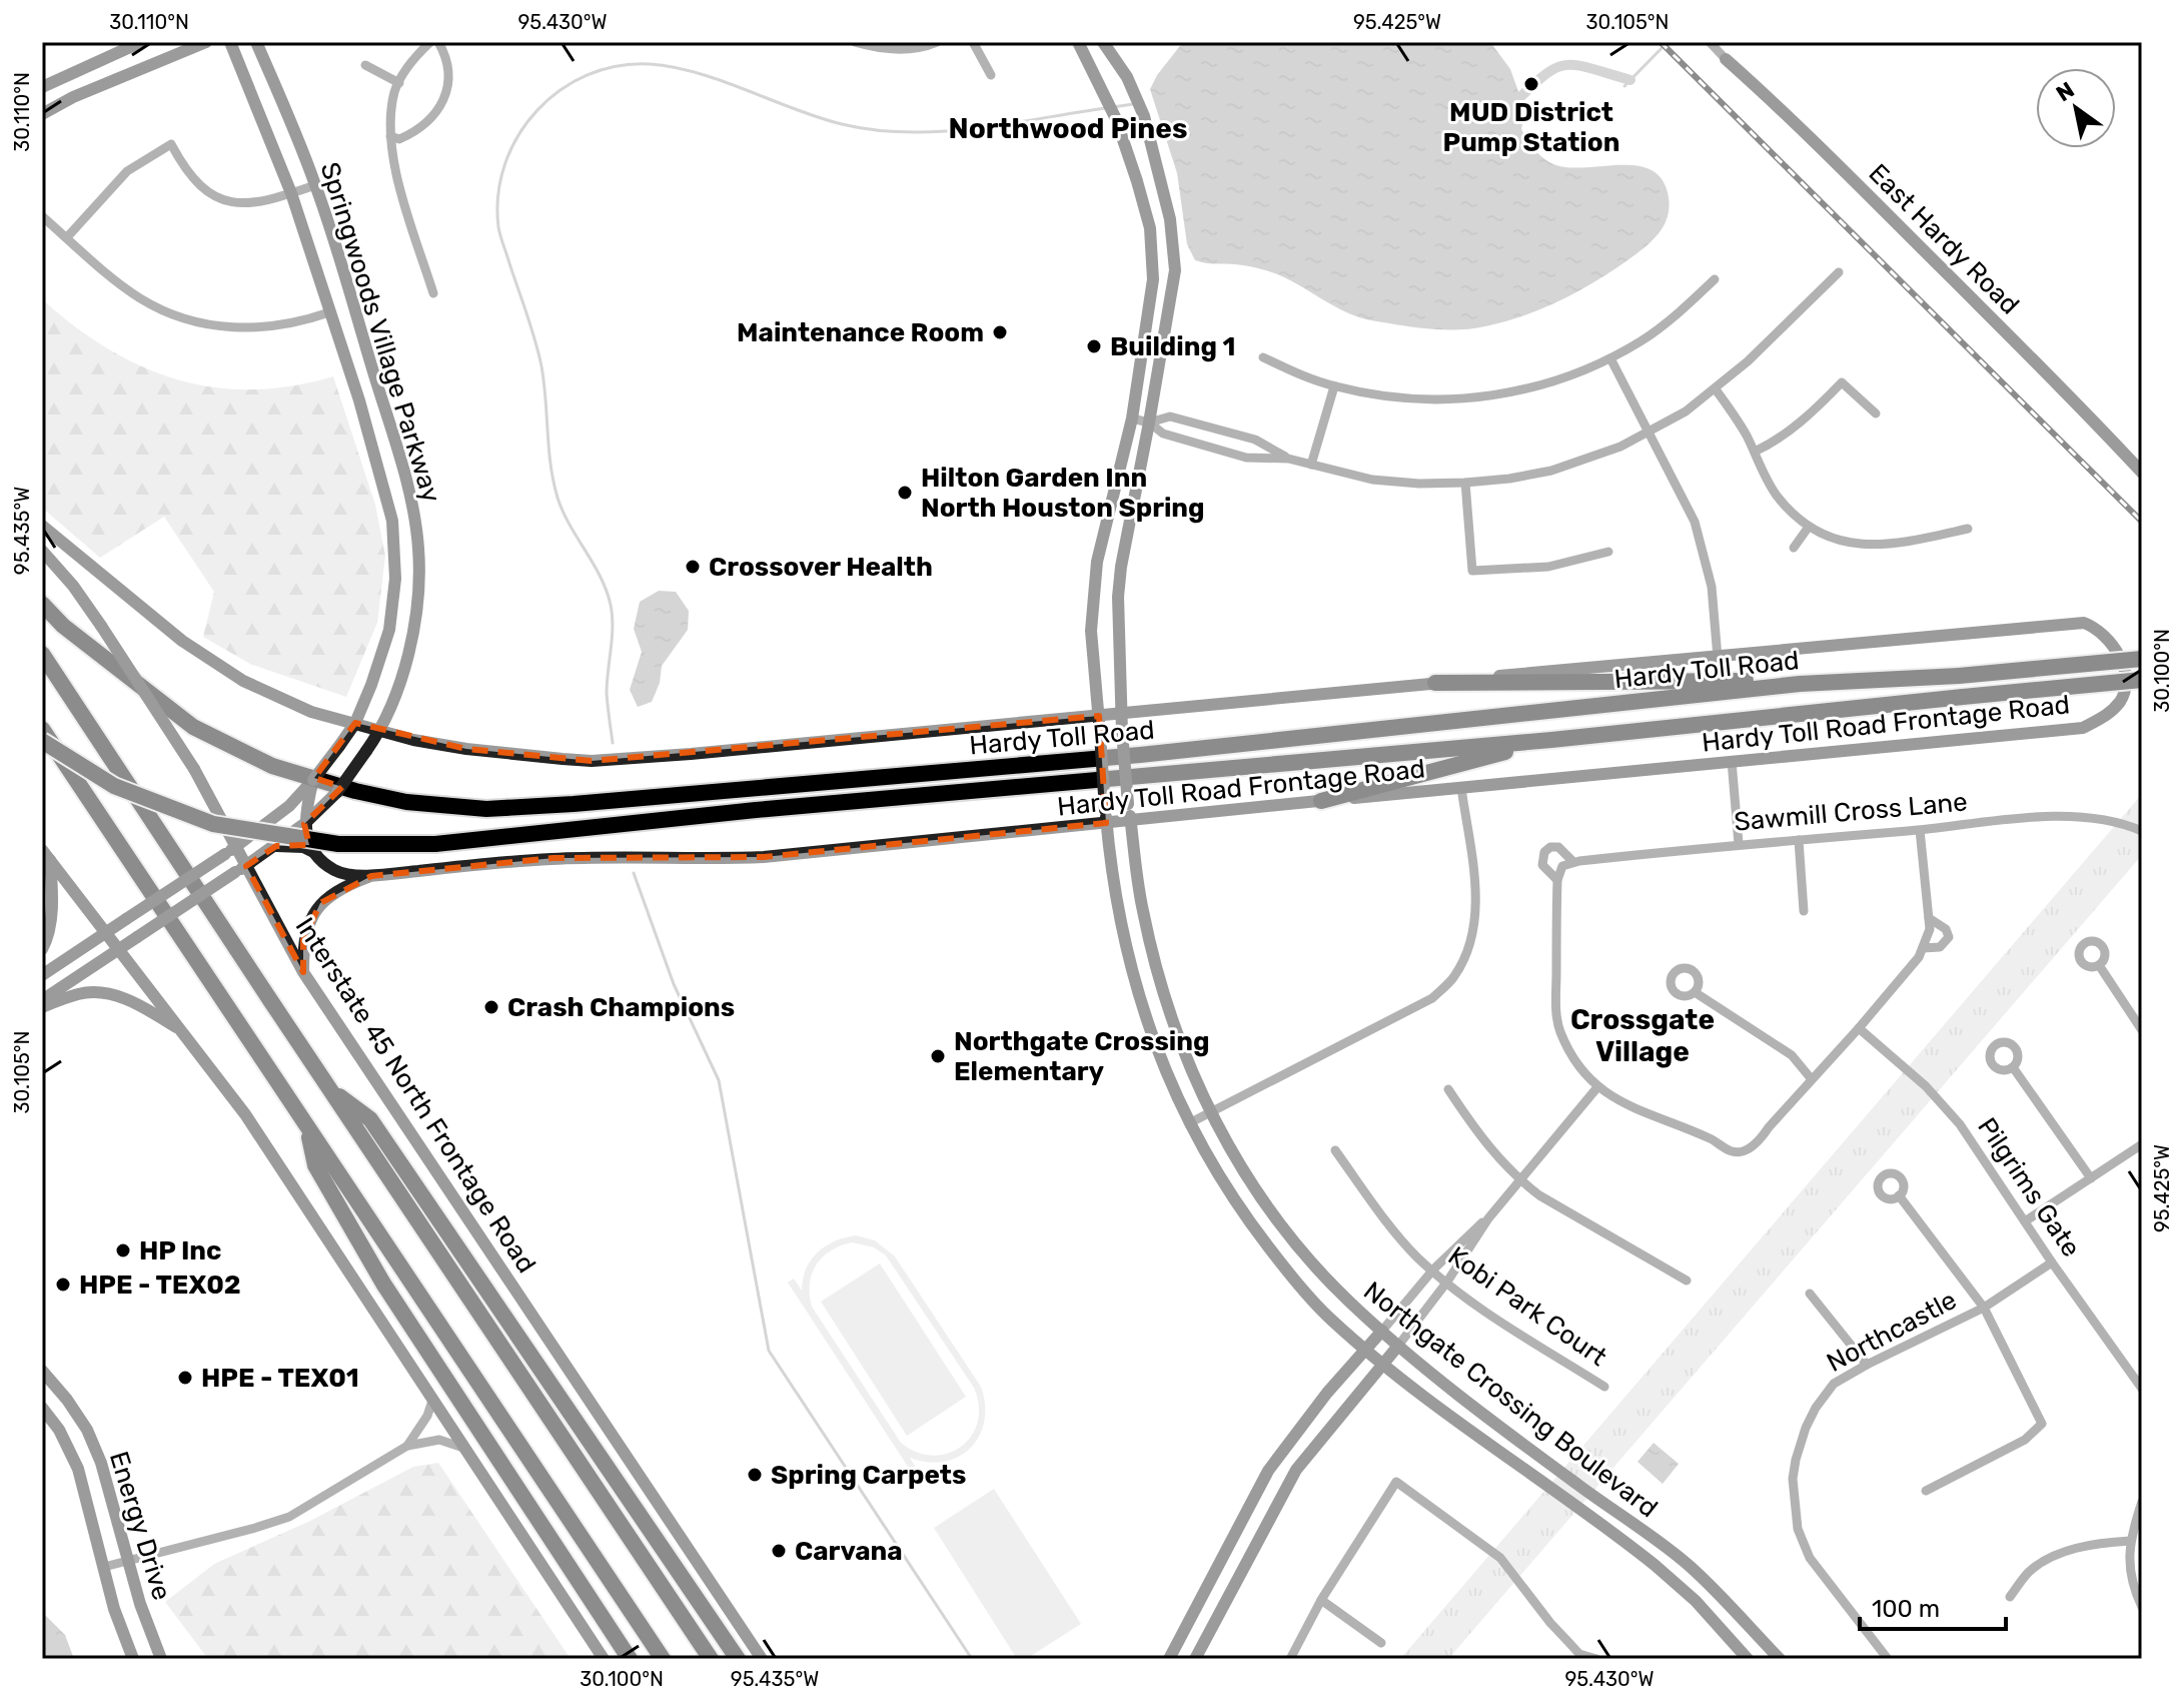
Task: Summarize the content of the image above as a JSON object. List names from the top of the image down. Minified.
{"streets":{"highway":["Hardy Toll Road"],"main road":["East Hardy Road","Springwoods Village Parkway","Hardy Toll Road Frontage Road","Interstate 45 North Frontage Road","Northgate Crossing Boulevard","Energy Drive"],"street":["Sawmill Cross Lane","Pilgrims Gate","Kobi Park Court","Northcastle"]},"crossings":[["Springwoods Village Parkway","Hardy Toll Road Frontage Road"],["Springwoods Village Parkway","Interstate 45 North Frontage Road"],["Hardy Toll Road Frontage Road","Northgate Crossing Boulevard"],["Pilgrims Gate","Northcastle"]],"districts":["Northwood Pines","Crossgate Village"],"places":["MUD District Pump Station","Maintenance Room","Building 1","Hilton Garden Inn North Houston Spring","Crossover Health","Crash Champions","Northgate Crossing Elementary","HP Inc","HPE - TEX02","HPE - TEX01","Spring Carpets","Carvana"],"scale_bar":"100 m","north":"top left","coordinates":["30.110°N","95.430°W","95.425°W","30.105°N","95.435°W","30.100°N"]}
